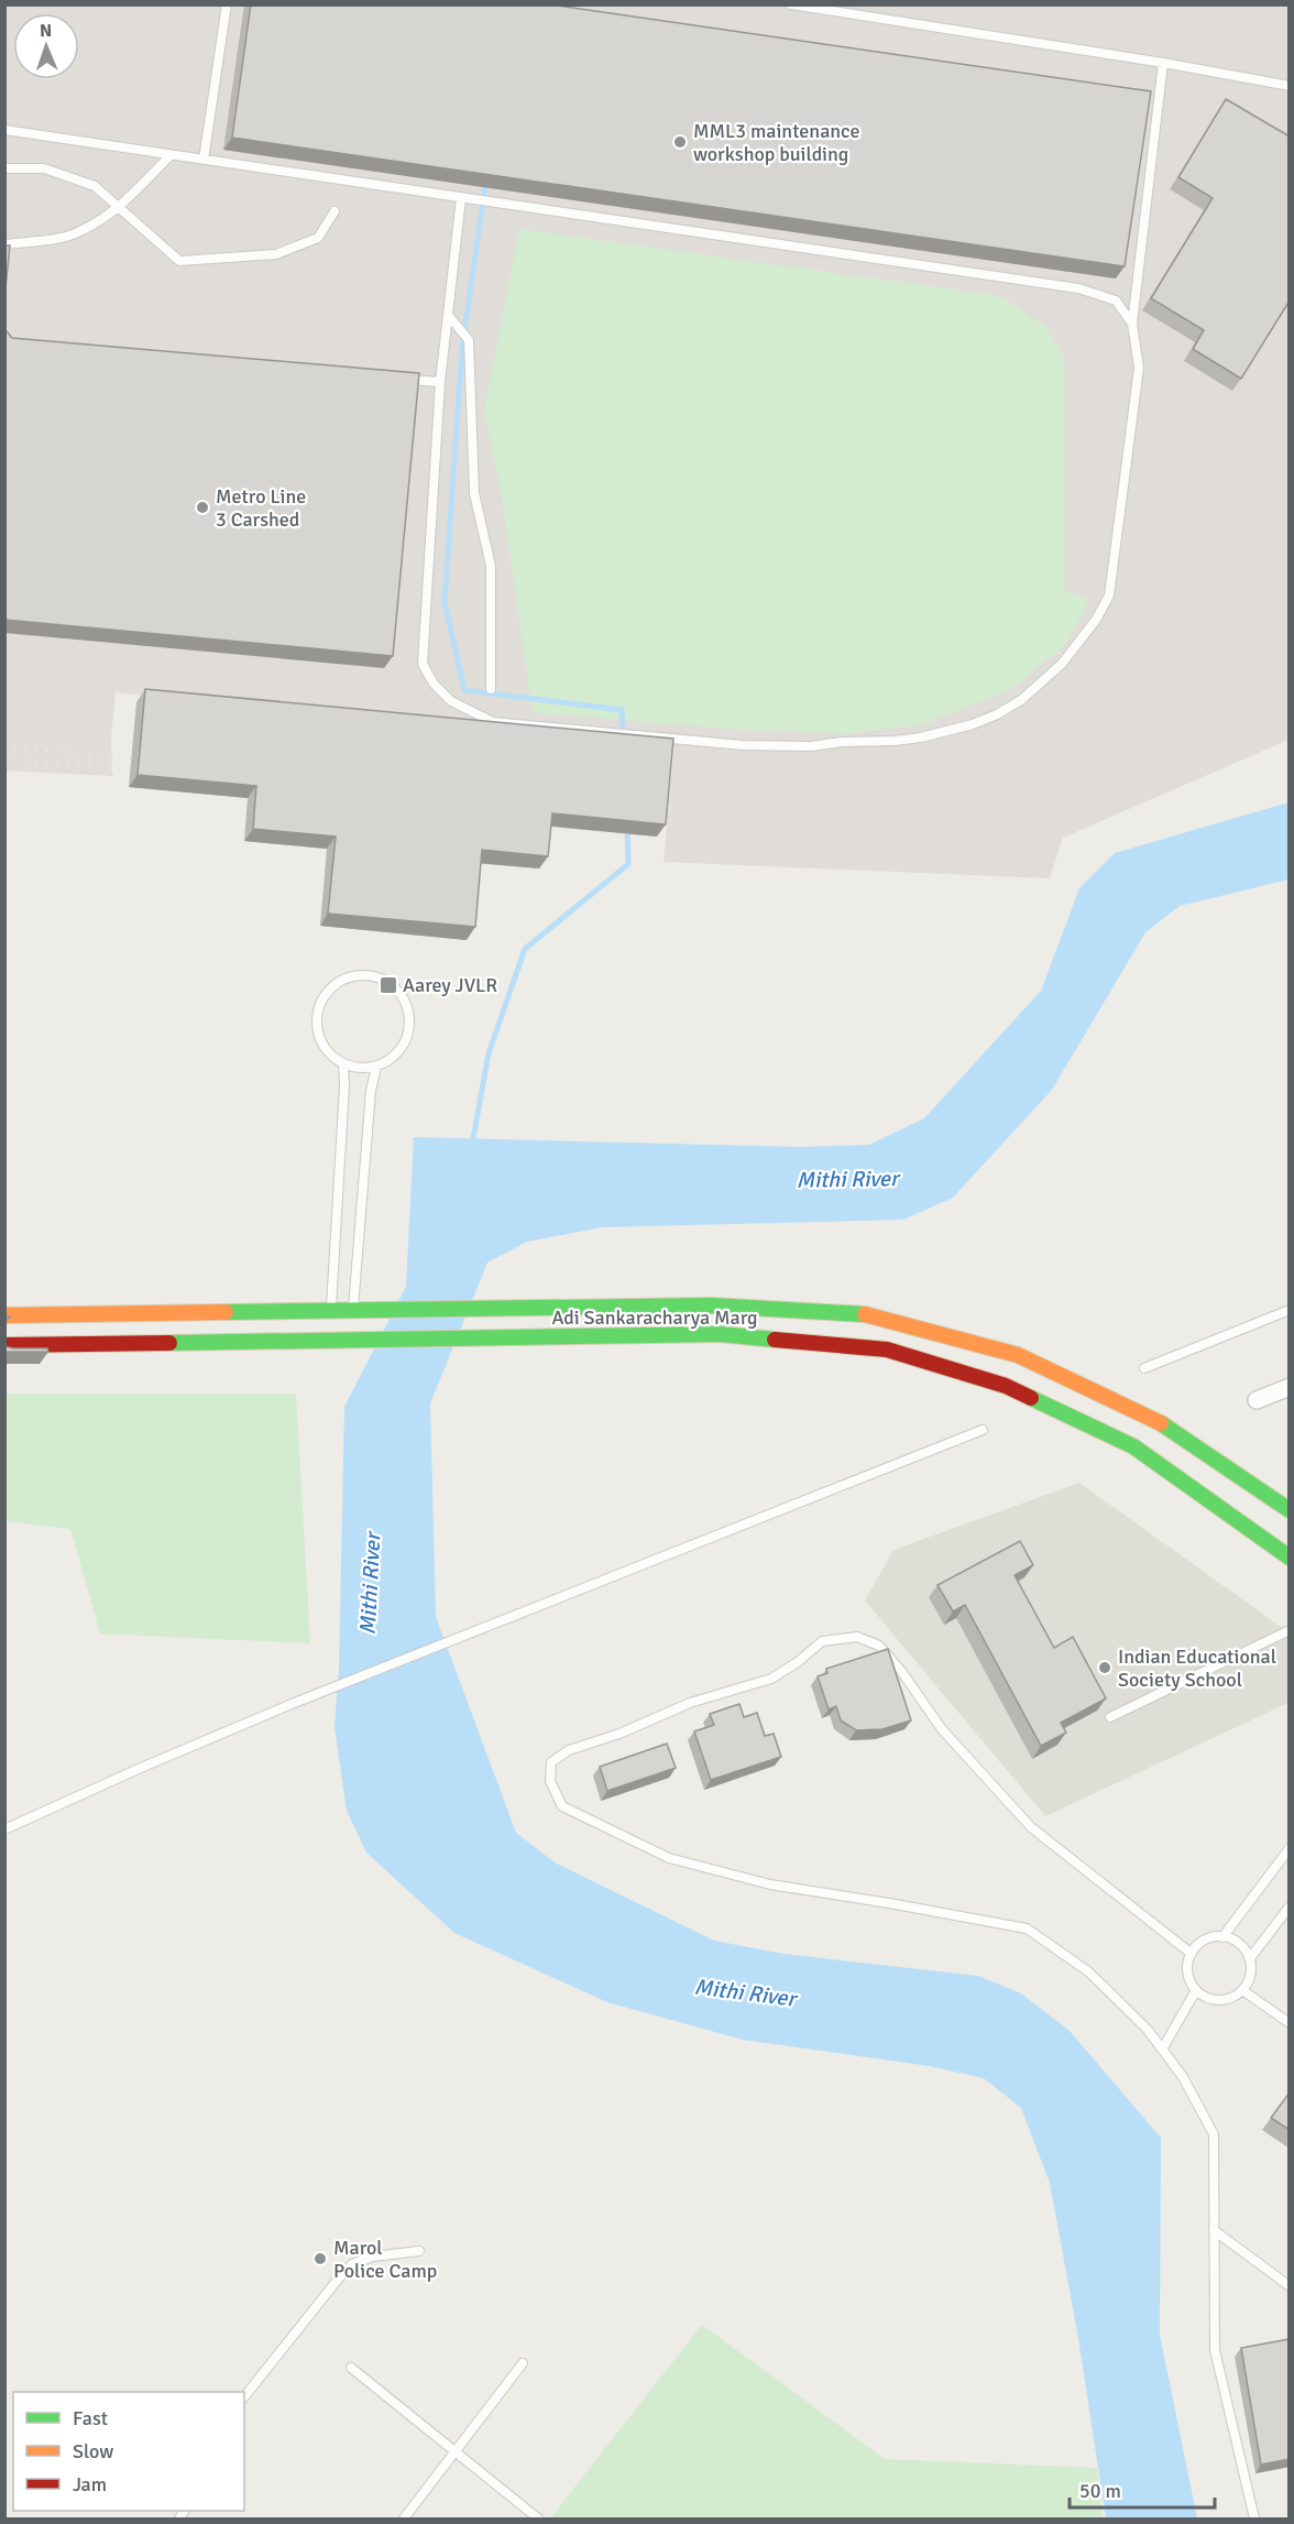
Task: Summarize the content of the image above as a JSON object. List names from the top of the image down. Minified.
{"streets":{"main road":["Adi Sankaracharya Marg"]},"water":["Mithi River"],"places":{"other":["MML3 maintenance workshop building","Metro Line 3 Carshed","Indian Educational Society School","Marol Police Camp"],"transit":["Aarey JVLR"]},"legend":["Fast","Slow","Jam"],"scale_bar":"50 m","north":"top"}
